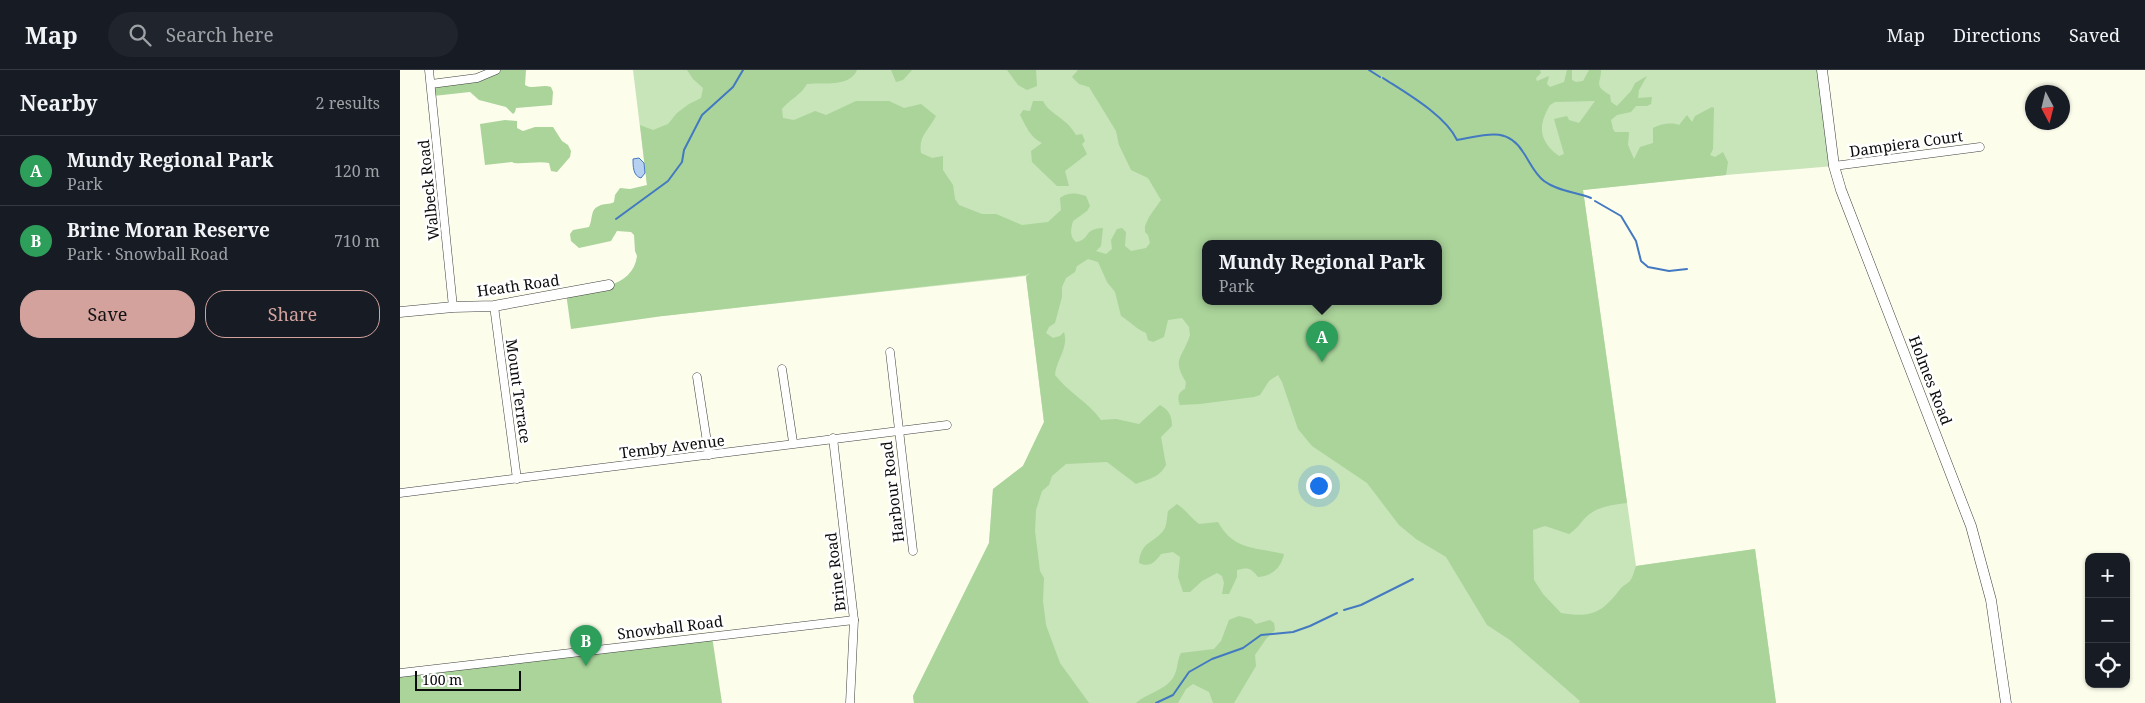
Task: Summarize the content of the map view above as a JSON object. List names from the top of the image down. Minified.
{"streets":{"street":["Dampiera Court","Walbeck Road","Heath Road","Holmes Road","Mount Terrace","Temby Avenue","Harbour Road","Brine Road","Snowball Road"]},"crossings":[["Dampiera Court","Holmes Road"],["Walbeck Road","Heath Road"],["Heath Road","Mount Terrace"],["Mount Terrace","Temby Avenue"],["Temby Avenue","Harbour Road"],["Temby Avenue","Brine Road"],["Brine Road","Snowball Road"]],"scale_bar":"100 m","north":"bottom","page":{"header":"Map","search":"Search here","nav":["Map","Directions","Saved"],"heading":["Nearby","2 results"],"list":[{"mark":"A","name":"Mundy Regional Park","note":"Park","value":"120 m"},{"mark":"B","name":"Brine Moran Reserve","note":"Park · Snowball Road","value":"710 m"}],"popup":["Mundy Regional Park","Park"],"buttons":["Save","Share"],"pins":["A","B"],"map_buttons":["+","−"],"scale":"100 m"}}
